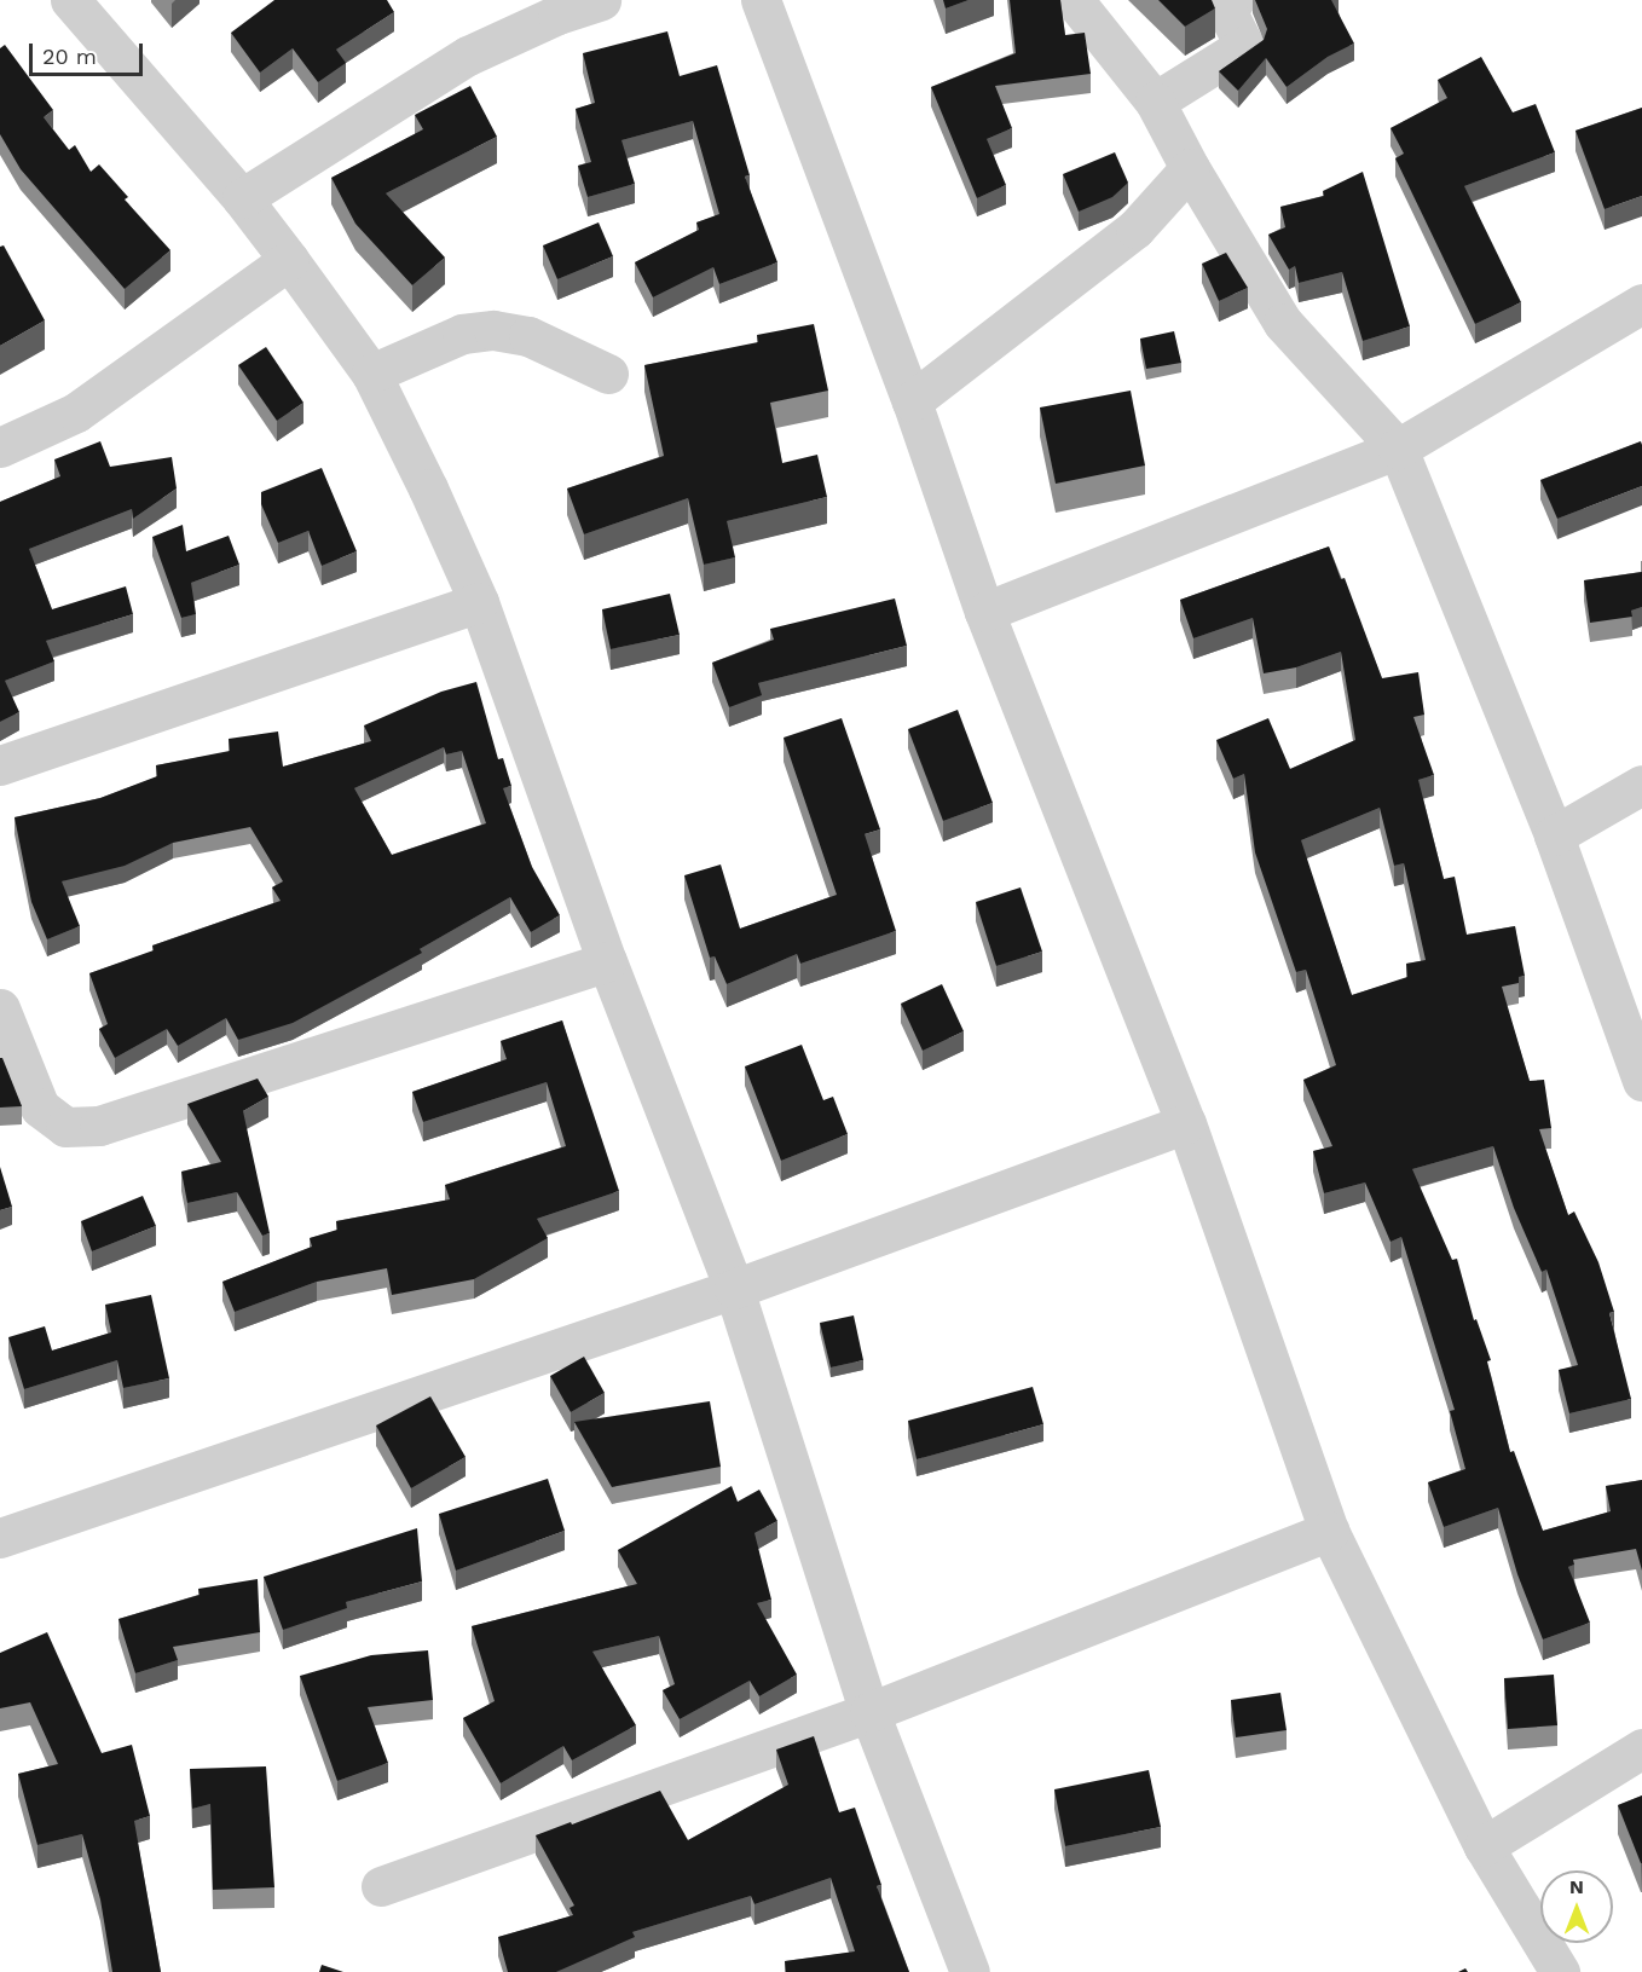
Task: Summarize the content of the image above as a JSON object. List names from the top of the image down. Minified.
{"scale_bar":"20 m","north":"top"}
